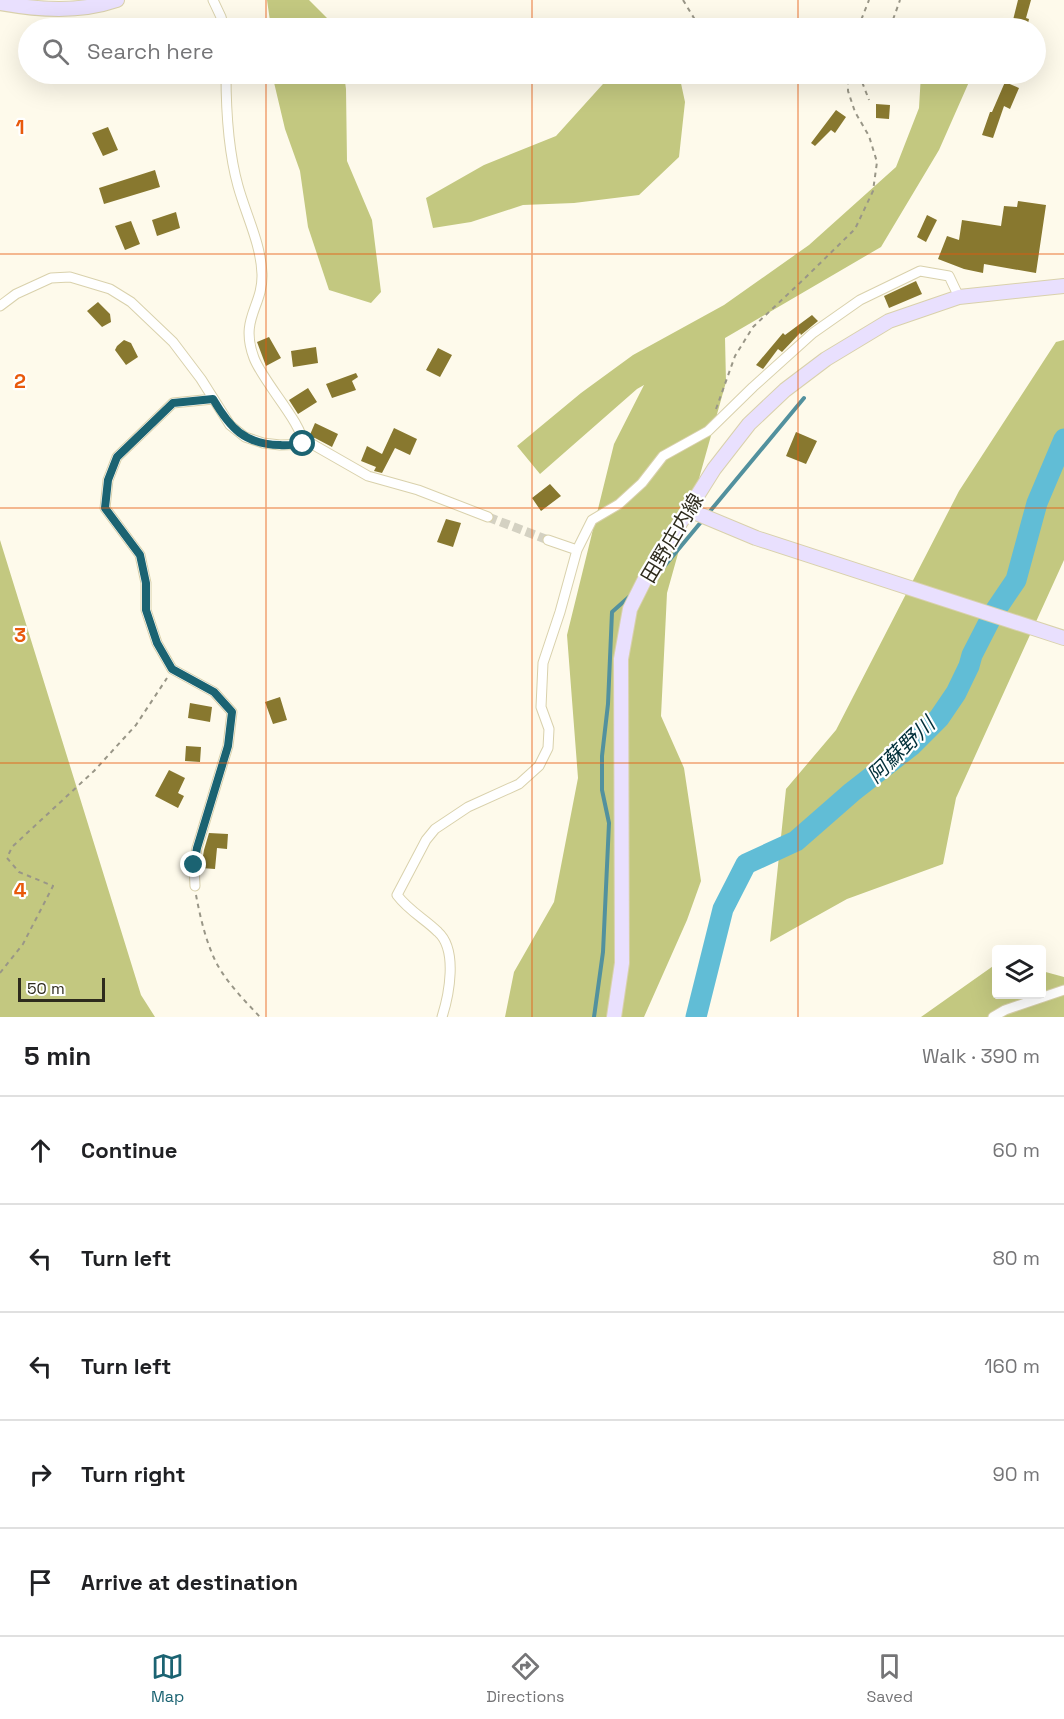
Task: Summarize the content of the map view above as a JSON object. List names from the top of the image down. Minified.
{"streets":{"main road":["田野庄内線"]},"water":["阿蘇野川"],"scale_bar":"50 m","page":{"search":"Search here","scale":"50 m","heading":["5 min","Walk · 390 m"],"list":[["Continue","60 m"],["Turn left","80 m"],["Turn left","160 m"],["Turn right","90 m"],"Arrive at destination"],"nav":["Map","Directions","Saved"]},"grid":{"rows":["1","2","3","4"]}}
